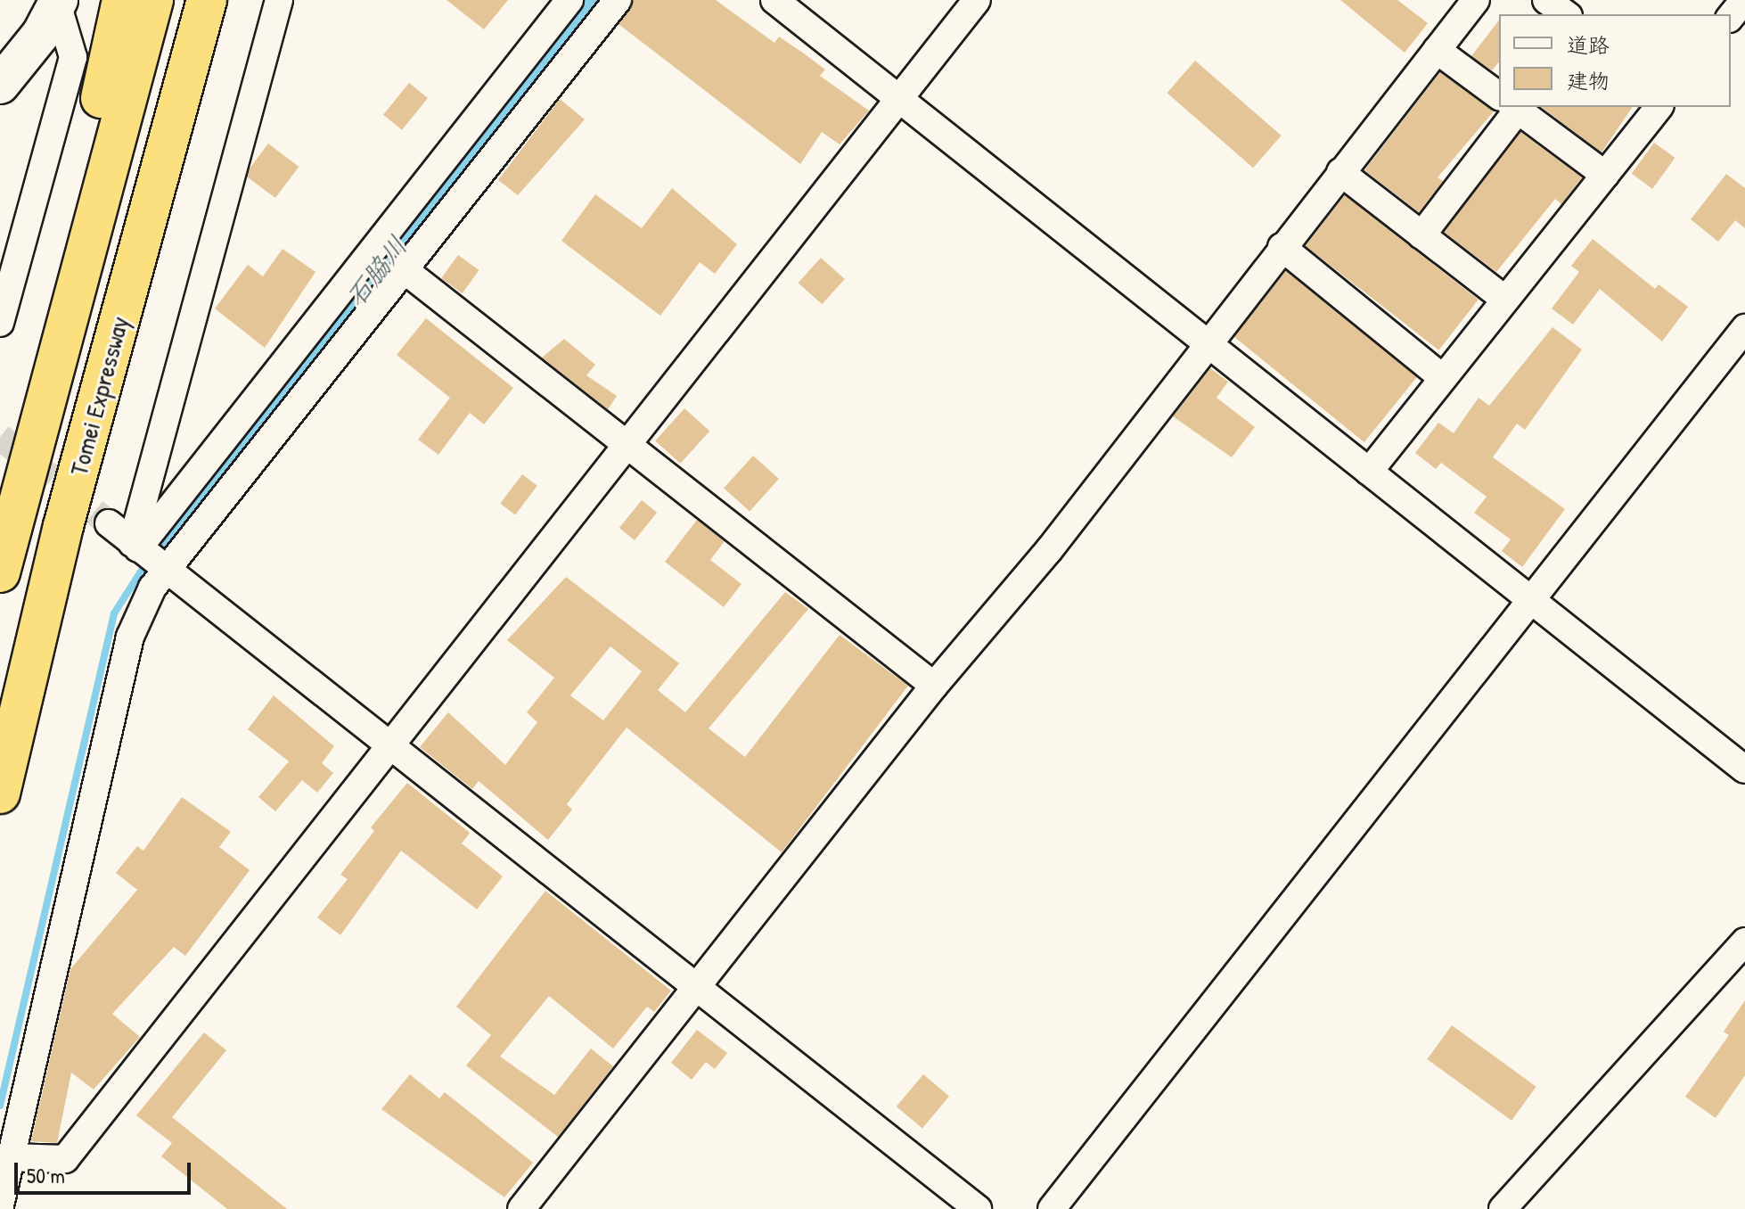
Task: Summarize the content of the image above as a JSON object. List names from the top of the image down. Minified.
{"streets":{"highway":["Tomei Expressway"]},"water":["石脇川"],"legend":["道路","建物"],"scale_bar":"50 m"}
